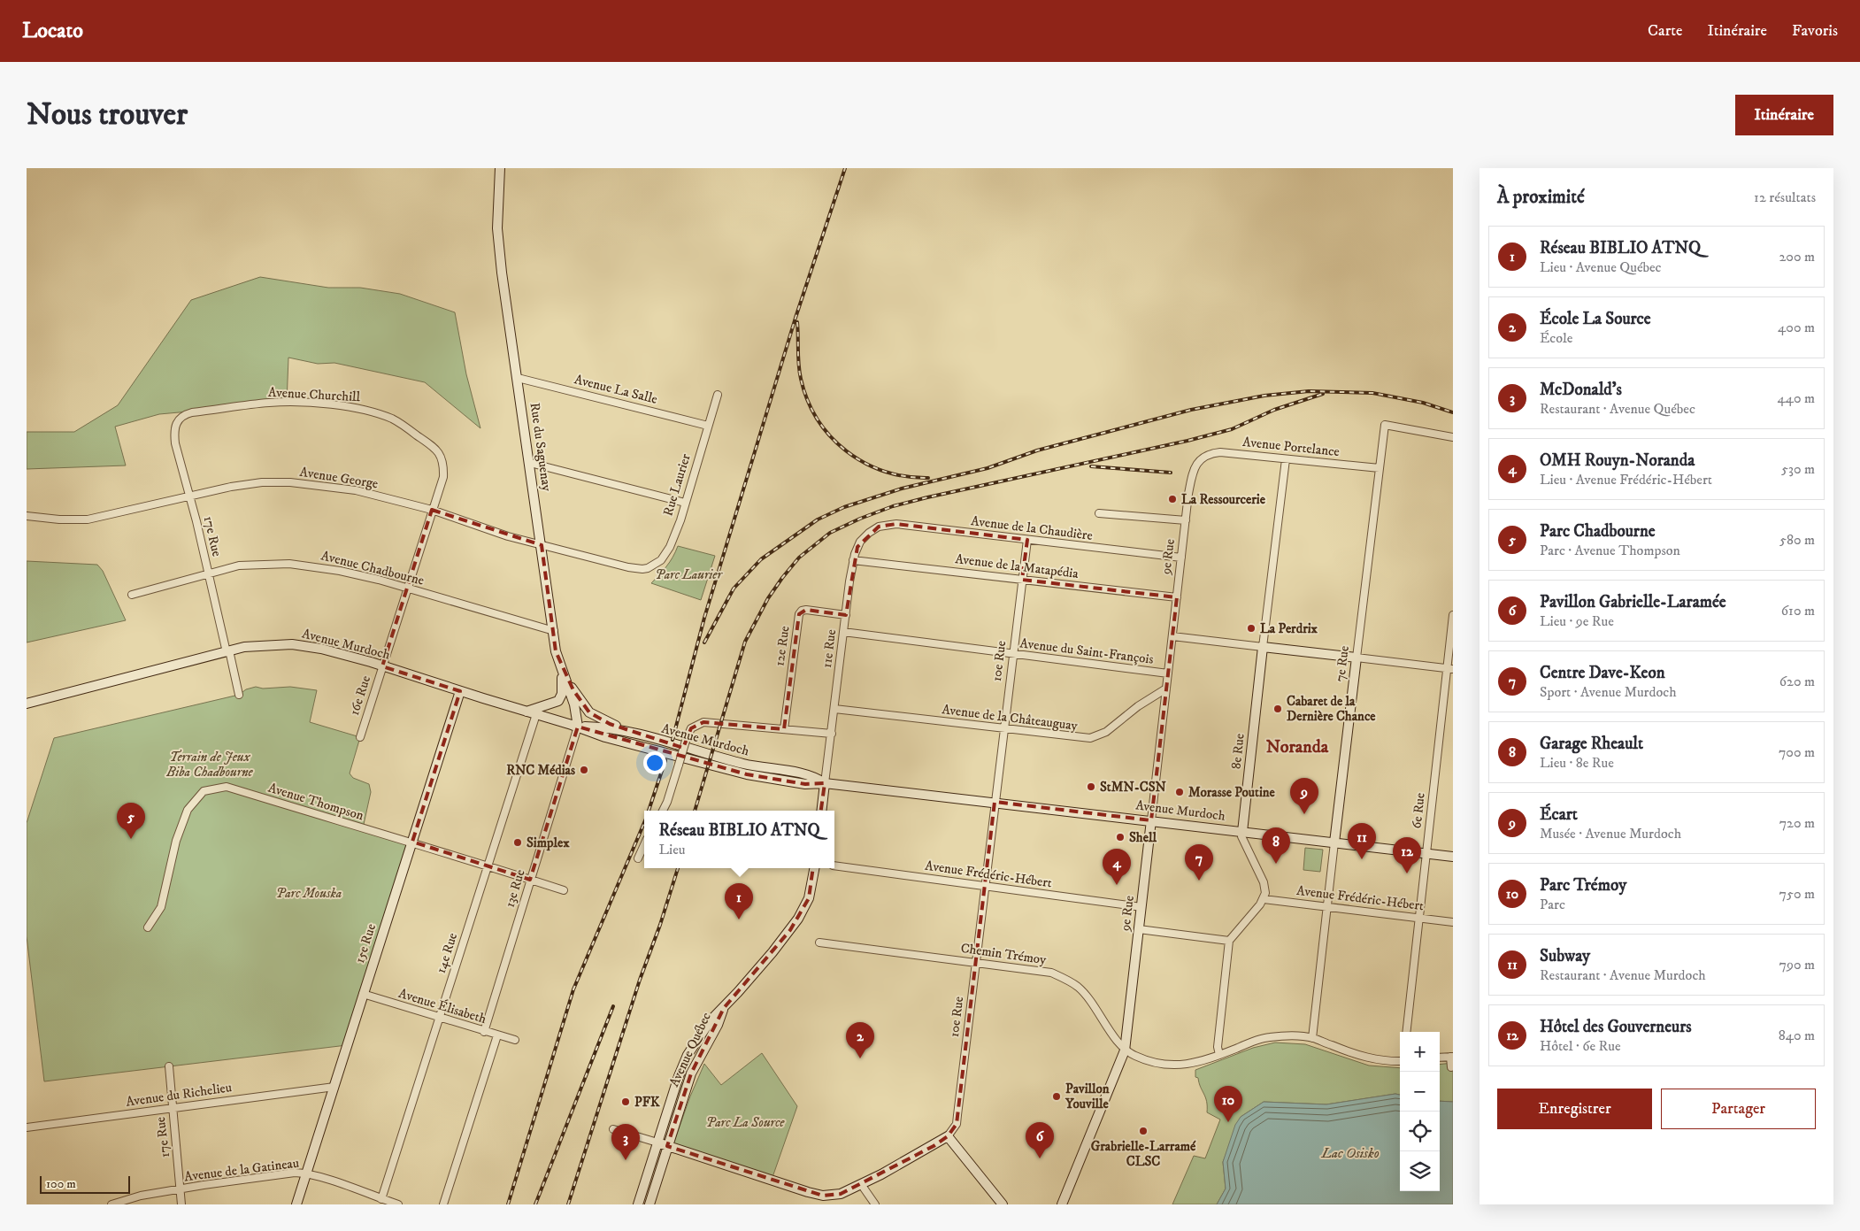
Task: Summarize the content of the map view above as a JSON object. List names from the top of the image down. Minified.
{"streets":{"street":["Avenue La Salle","Avenue Churchill","Rue du Saguenay","Avenue Portelance","Avenue George","Rue Laurier","Avenue de la Chaudière","17e Rue","9e Rue","Avenue de la Matapédia","Avenue Chadbourne","Avenue Murdoch","12e Rue","11e Rue","Avenue du Saint-François","10e Rue","7e Rue","16e Rue","Avenue de la Châteauguay","8e Rue","Avenue Thompson","6e Rue","Avenue Frédéric-Hébert","13e Rue","15e Rue","14e Rue","Chemin Trémoy","Avenue Élisabeth","Avenue Québec","Avenue du Richelieu","Avenue de la Gatineau"]},"crossings":[["Avenue La Salle","Rue du Saguenay"],["Avenue La Salle","Rue Laurier"],["Avenue Churchill","Avenue George"],["Avenue Churchill","17e Rue"],["Avenue Churchill","16e Rue"],["Rue du Saguenay","Avenue George"],["Rue du Saguenay","Avenue Chadbourne"],["Rue du Saguenay","Avenue Murdoch"],["Rue du Saguenay","13e Rue"],["Avenue Portelance","9e Rue"],["Avenue Portelance","7e Rue"],["Avenue Portelance","8e Rue"],["Avenue George","Rue Laurier"],["Avenue George","17e Rue"],["Avenue George","16e Rue"],["Avenue de la Chaudière","9e Rue"],["Avenue de la Chaudière","11e Rue"],["Avenue de la Chaudière","10e Rue"],["17e Rue","Avenue Chadbourne"],["17e Rue","Avenue Murdoch"],["17e Rue","Avenue du Richelieu"],["17e Rue","Avenue de la Gatineau"],["9e Rue","Avenue de la Matapédia"],["9e Rue","Avenue Murdoch"],["9e Rue","Avenue du Saint-François"],["9e Rue","Avenue de la Châteauguay"],["9e Rue","Avenue Frédéric-Hébert"],["9e Rue","Chemin Trémoy"],["Avenue de la Matapédia","11e Rue"],["Avenue de la Matapédia","10e Rue"],["Avenue Chadbourne","16e Rue"],["Avenue Murdoch","11e Rue"],["Avenue Murdoch","10e Rue"],["Avenue Murdoch","7e Rue"],["Avenue Murdoch","16e Rue"],["Avenue Murdoch","8e Rue"],["Avenue Murdoch","6e Rue"],["Avenue Murdoch","13e Rue"],["Avenue Murdoch","15e Rue"],["Avenue Murdoch","14e Rue"],["12e Rue","11e Rue"],["11e Rue","Avenue du Saint-François"],["11e Rue","Avenue de la Châteauguay"],["Avenue du Saint-François","10e Rue"],["10e Rue","Avenue de la Châteauguay"],["10e Rue","Avenue Frédéric-Hébert"],["10e Rue","Chemin Trémoy"],["7e Rue","Avenue Frédéric-Hébert"],["8e Rue","Avenue Frédéric-Hébert"],["Avenue Thompson","13e Rue"],["Avenue Thompson","15e Rue"],["Avenue Thompson","14e Rue"],["6e Rue","Avenue Frédéric-Hébert"],["13e Rue","Avenue Élisabeth"],["15e Rue","Avenue Élisabeth"],["15e Rue","Avenue du Richelieu"],["15e Rue","Avenue de la Gatineau"],["14e Rue","Avenue Élisabeth"],["14e Rue","Avenue de la Gatineau"]],"districts":["Noranda"],"water":["Lac Osisko"],"parks":["Parc Laurier","Terrain de Jeux Biba Chadbourne","Parc Mouska","Parc La Source"],"places":["La Ressourcerie","La Perdrix","Cabaret de la Dernière Chance","RNC Médias","StMN-CSN","Morasse Poutine","Shell","Simplex","Pavillon Youville","PFK","Grabrielle-Larramé CLSC"],"scale_bar":"100 m","page":{"header":"Locato","nav":["Carte","Itinéraire","Favoris"],"buttons":["Itinéraire",["Enregistrer","Partager"]],"title":"Nous trouver","heading":["À proximité","12 résultats"],"list":[{"mark":"1","name":"Réseau BIBLIO ATNQ","note":"Lieu · Avenue Québec","value":"200 m"},{"mark":"2","name":"École La Source","note":"École","value":"400 m"},{"mark":"3","name":"McDonald's","note":"Restaurant · Avenue Québec","value":"440 m"},{"mark":"4","name":"OMH Rouyn-Noranda","note":"Lieu · Avenue Frédéric-Hébert","value":"530 m"},{"mark":"5","name":"Parc Chadbourne","note":"Parc · Avenue Thompson","value":"580 m"},{"mark":"6","name":"Pavillon Gabrielle-Laramée","note":"Lieu · 9e Rue","value":"610 m"},{"mark":"7","name":"Centre Dave-Keon","note":"Sport · Avenue Murdoch","value":"620 m"},{"mark":"8","name":"Garage Rheault","note":"Lieu · 8e Rue","value":"700 m"},{"mark":"9","name":"Écart","note":"Musée · Avenue Murdoch","value":"720 m"},{"mark":"10","name":"Parc Trémoy","note":"Parc","value":"750 m"},{"mark":"11","name":"Subway","note":"Restaurant · Avenue Murdoch","value":"790 m"},{"mark":"12","name":"Hôtel des Gouverneurs","note":"Hôtel · 6e Rue","value":"840 m"}],"pins":["9","5","11","8","12","7","4","1","2","10","6","3"],"popup":["Réseau BIBLIO ATNQ","Lieu"],"map_buttons":["+","−"],"scale":"100 m"}}
